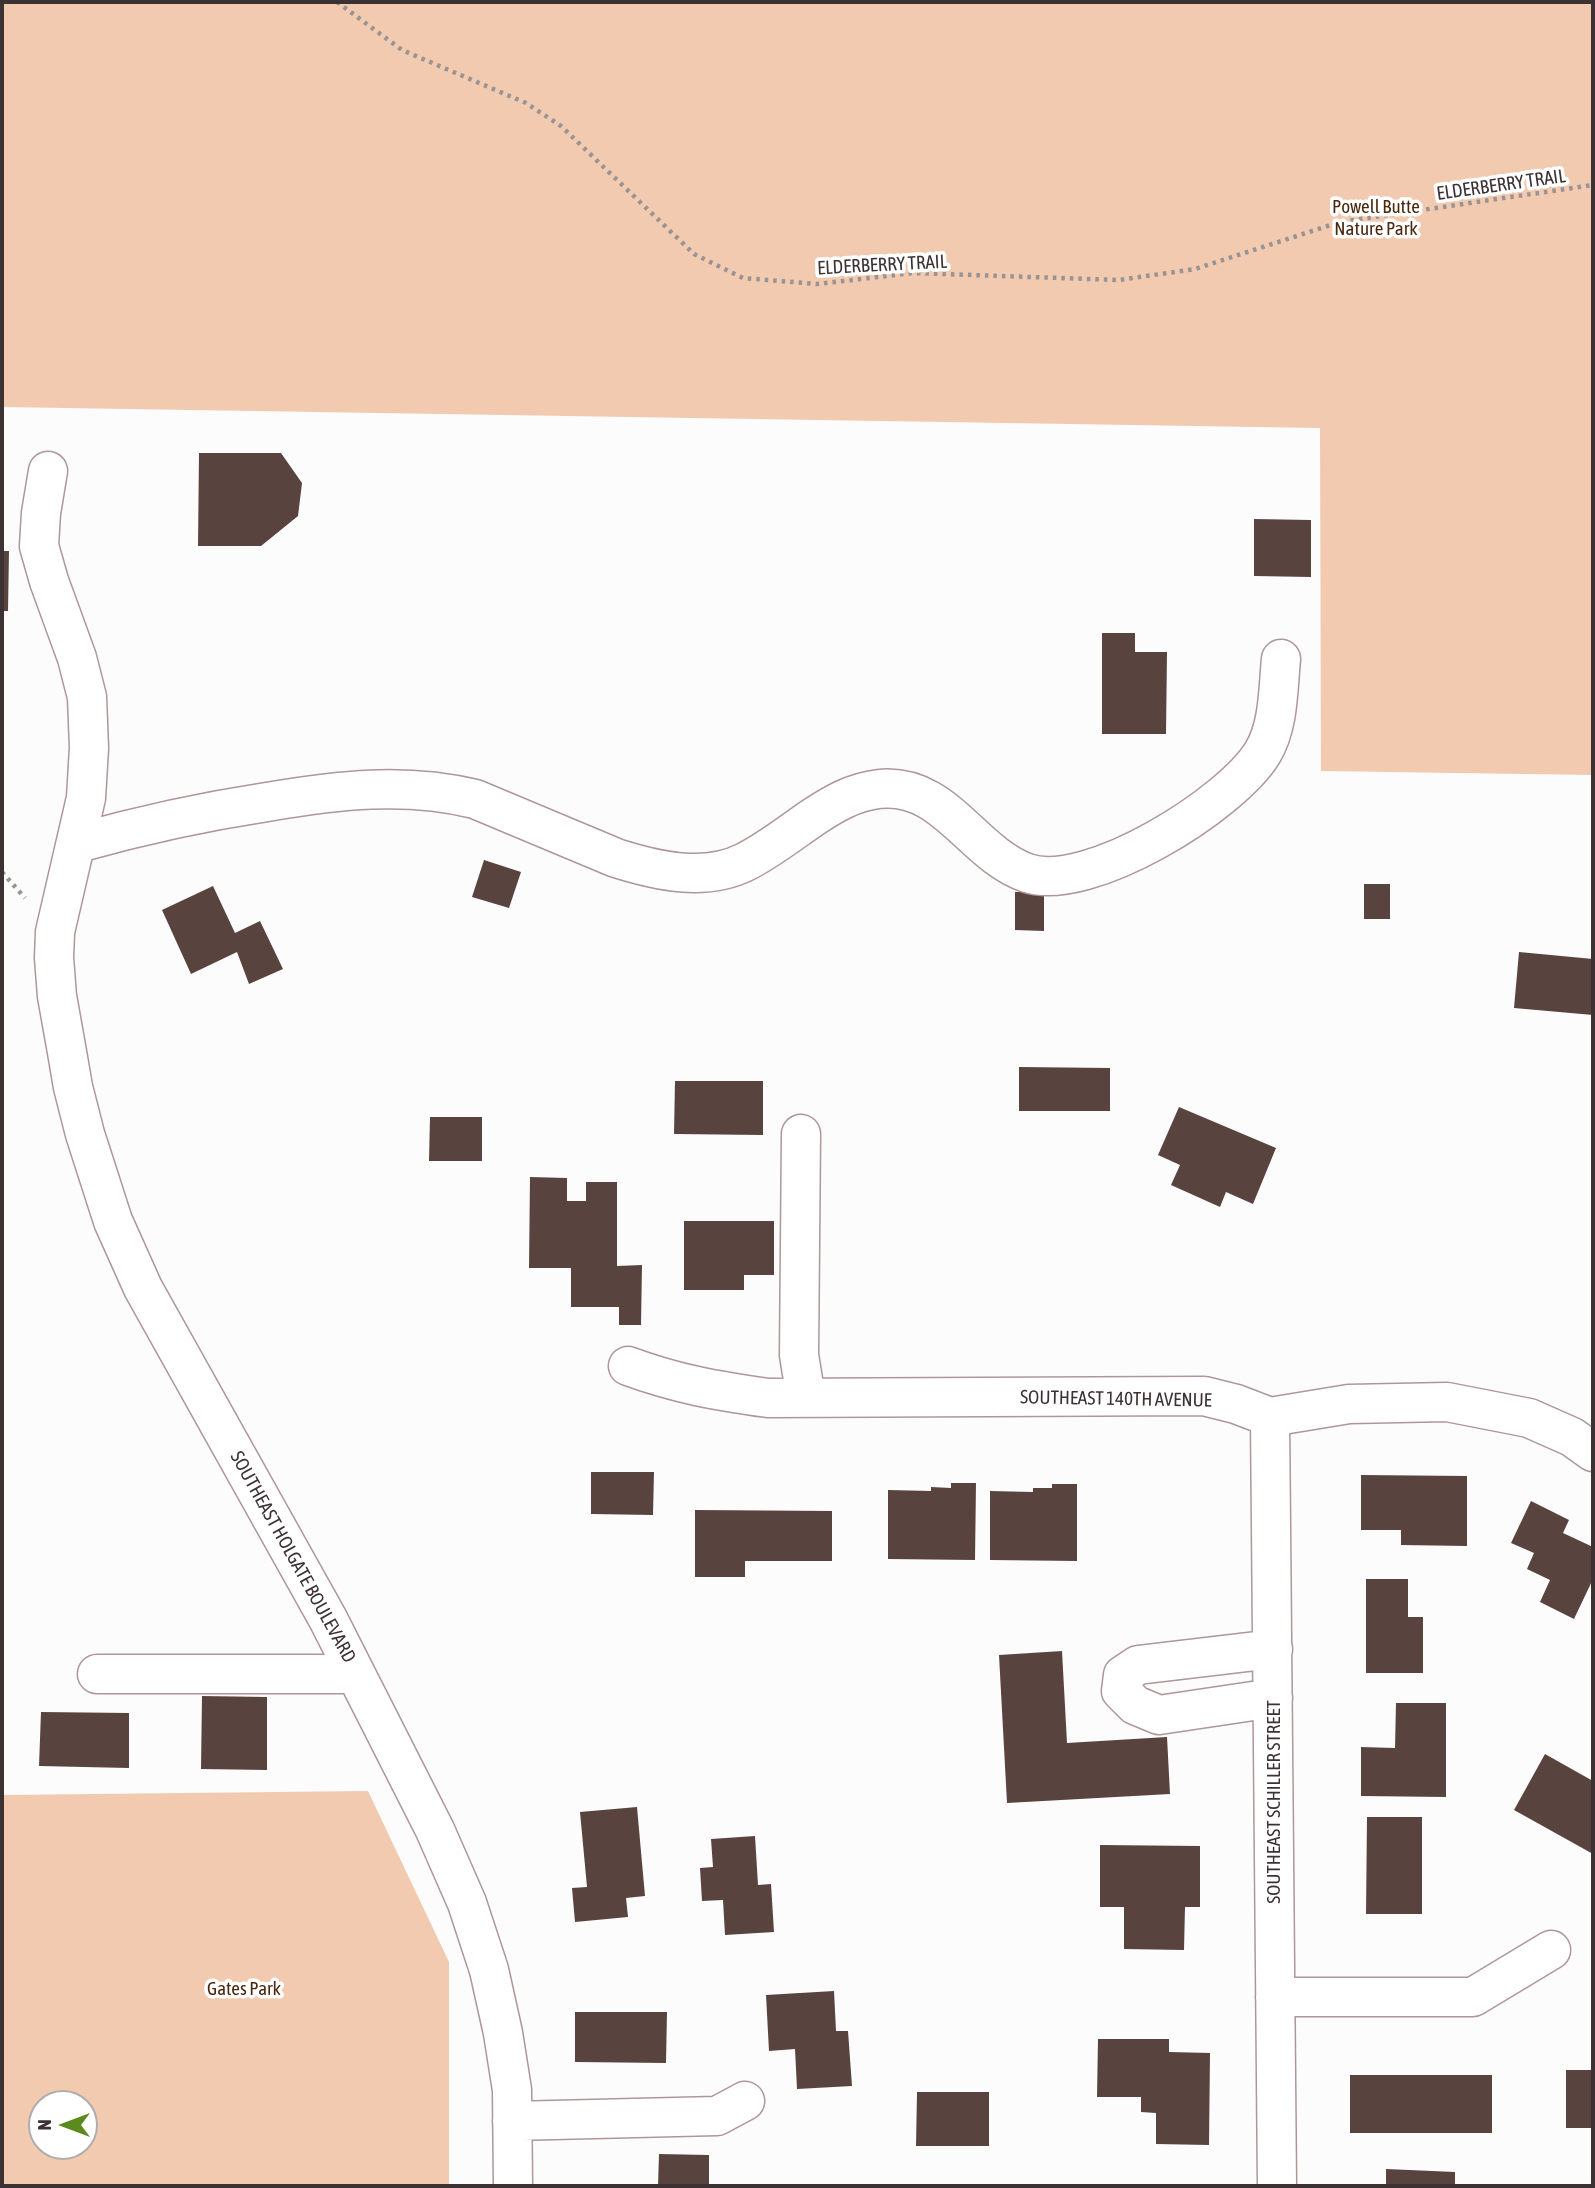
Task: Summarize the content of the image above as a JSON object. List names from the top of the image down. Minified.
{"streets":{"street":["SOUTHEAST 140TH AVENUE","SOUTHEAST HOLGATE BOULEVARD","SOUTHEAST SCHILLER STREET"],"path":["ELDERBERRY TRAIL"]},"crossings":[["SOUTHEAST 140TH AVENUE","SOUTHEAST SCHILLER STREET"]],"parks":["Powell Butte Nature Park","Gates Park"],"north":"left"}
